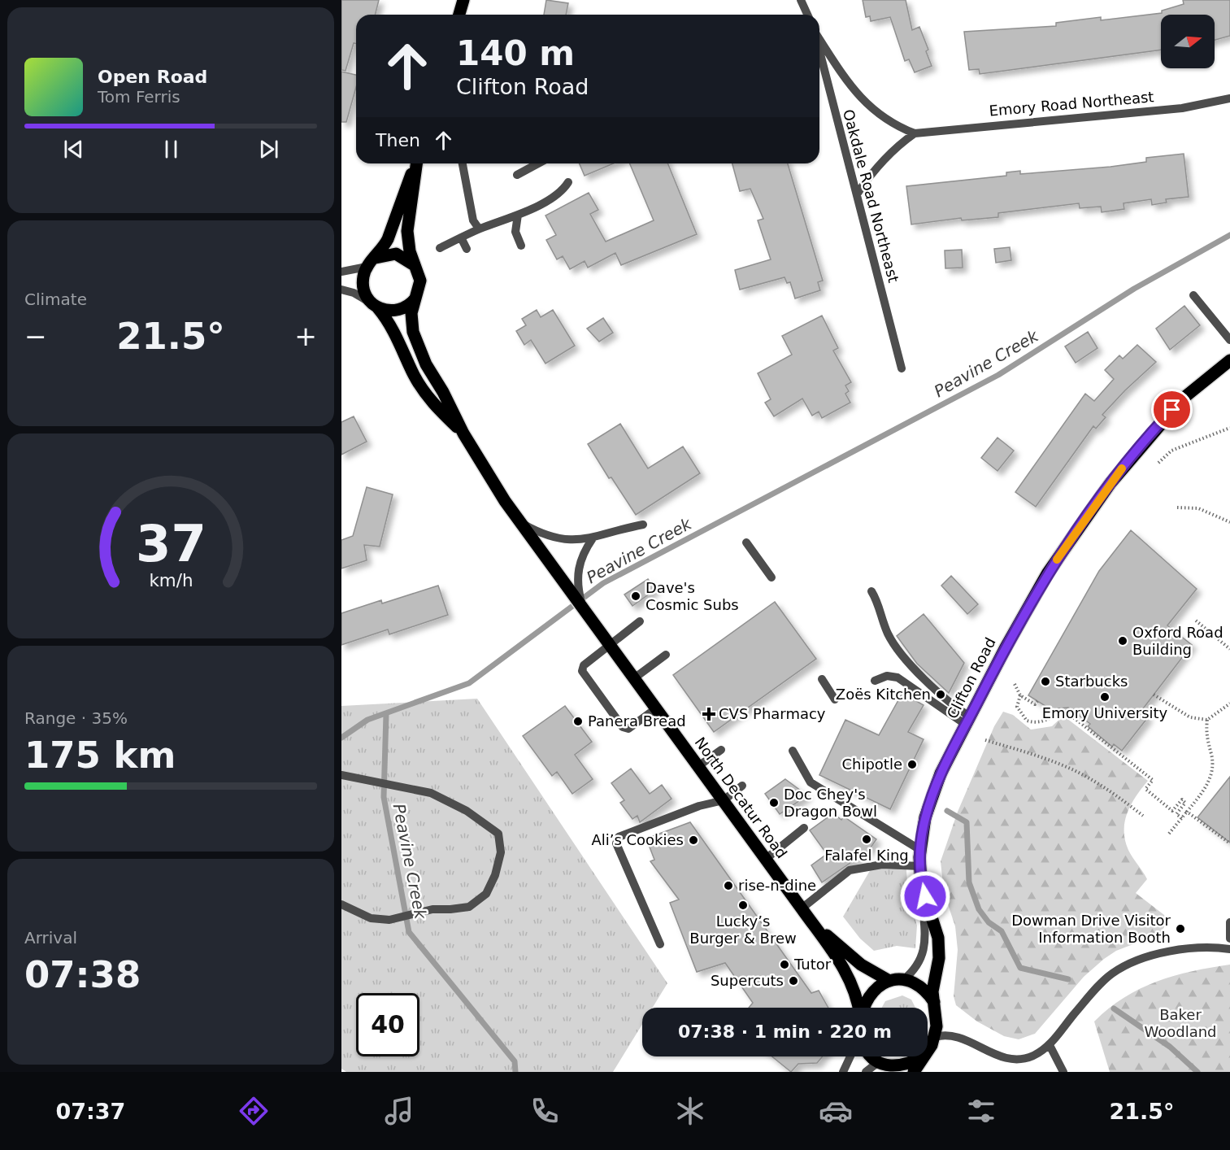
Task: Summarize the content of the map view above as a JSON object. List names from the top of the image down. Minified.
{"streets":{"main road":["North Decatur Road"],"street":["Emory Road Northeast","Oakdale Road Northeast"]},"water":["Peavine Creek"],"parks":["Baker Woodland"],"places":{"other":["Dave's Cosmic Subs","Oxford Road Building","Starbucks","Zoës Kitchen","Emory University","Panera Bread","Chipotle","Doc Chey's Dragon Bowl","Falafel King","Ali’s Cookies","rise-n-dine","Lucky’s Burger & Brew","Dowman Drive Visitor Information Booth","Tutor","Supercuts"],"health":["CVS Pharmacy"]},"north":"right","page":{"turn":["140 m","Clifton Road"],"song":["Open Road","Tom Ferris"],"then":"Then","tile":["Climate",["Range · 35%","175 km"],["Arrival","07:38"]],"heat":["−","21.5°","+"],"limit":"40","trip":"07:38 · 1 min · 220 m","tabs":["07:37","21.5°"],"gauge":["37","km/h"]}}
